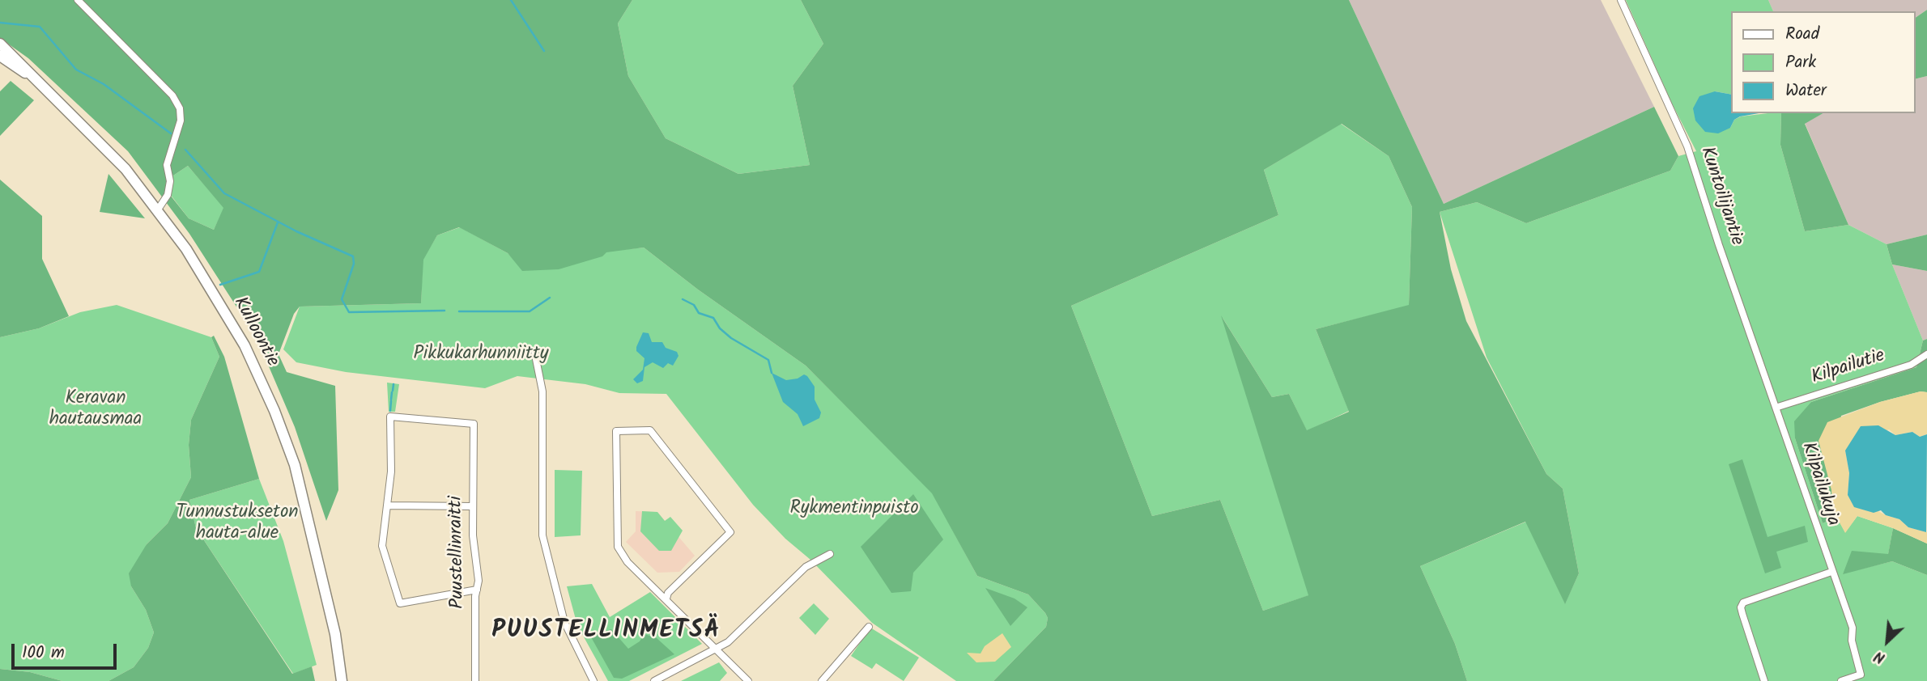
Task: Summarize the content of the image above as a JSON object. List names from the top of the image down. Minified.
{"streets":{"main road":["Kulloontie"],"street":["Kuntoilijantie","Kilpailutie","Kilpailukuja","Puustellinraitti"]},"crossings":[["Kuntoilijantie","Kilpailutie"],["Kuntoilijantie","Kilpailukuja"],["Kilpailutie","Kilpailukuja"]],"districts":["PUUSTELLINMETSÄ"],"parks":["Pikkukarhunniitty","Keravan hautausmaa","Rykmentinpuisto","Tunnustukseton hauta-alue"],"legend":["Road","Park","Water"],"scale_bar":"100 m","north":"bottom left"}
